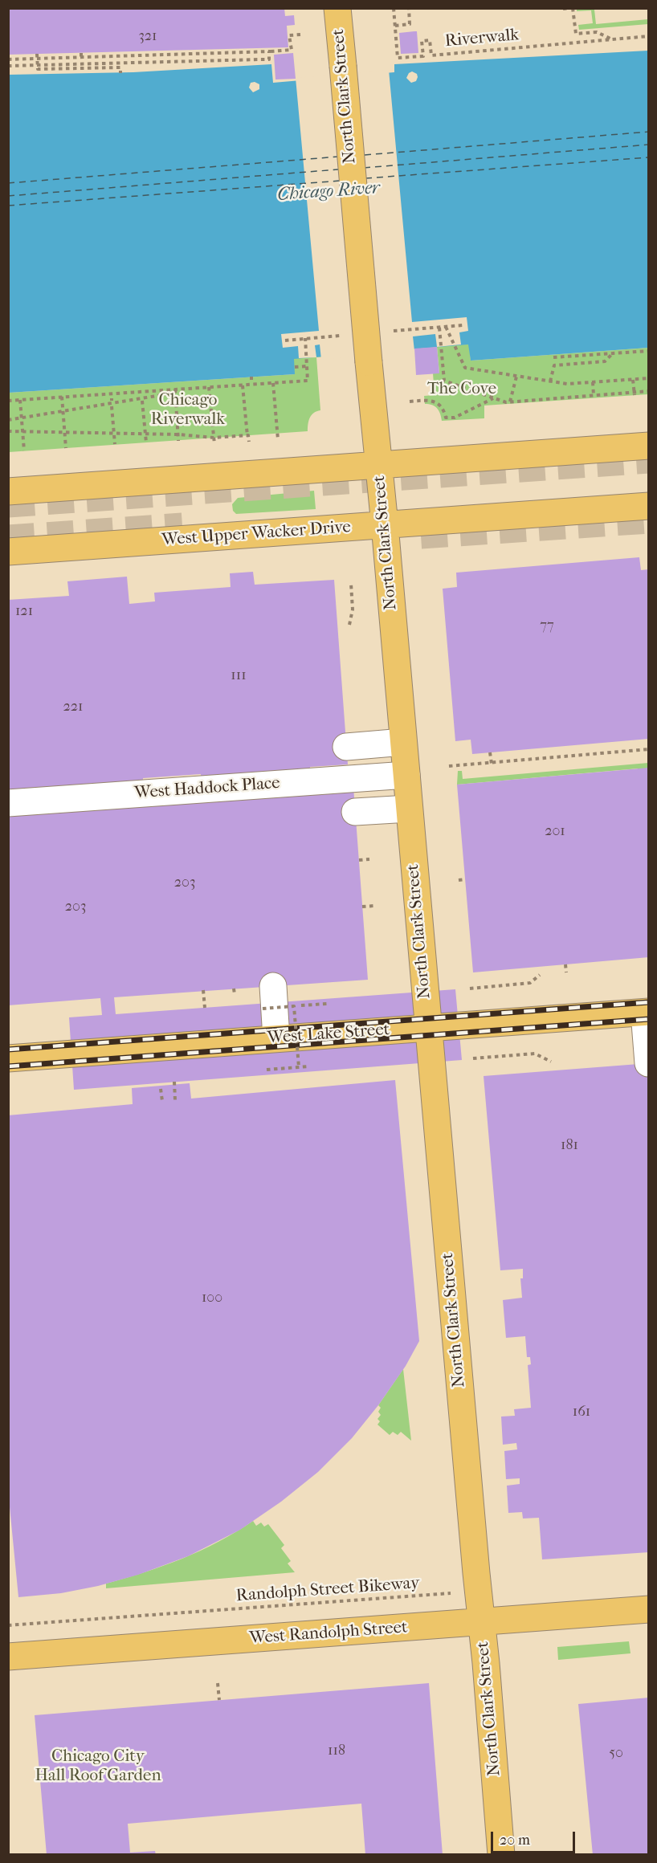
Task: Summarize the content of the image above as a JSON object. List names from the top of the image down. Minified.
{"streets":{"main road":["North Clark Street","West Upper Wacker Drive","West Lake Street","West Randolph Street"],"lane":["West Haddock Place"],"path":["Riverwalk","Randolph Street Bikeway"]},"crossings":[["North Clark Street","West Upper Wacker Drive"],["North Clark Street","West Haddock Place"],["North Clark Street","West Lake Street"],["North Clark Street","Randolph Street Bikeway"],["North Clark Street","West Randolph Street"]],"water":["Chicago River"],"parks":["The Cove","Chicago Riverwalk","Chicago City Hall Roof Garden"],"house_numbers":["321","121","77","111","221","201","203","203","181","100","161","118","50"],"scale_bar":"20 m"}
